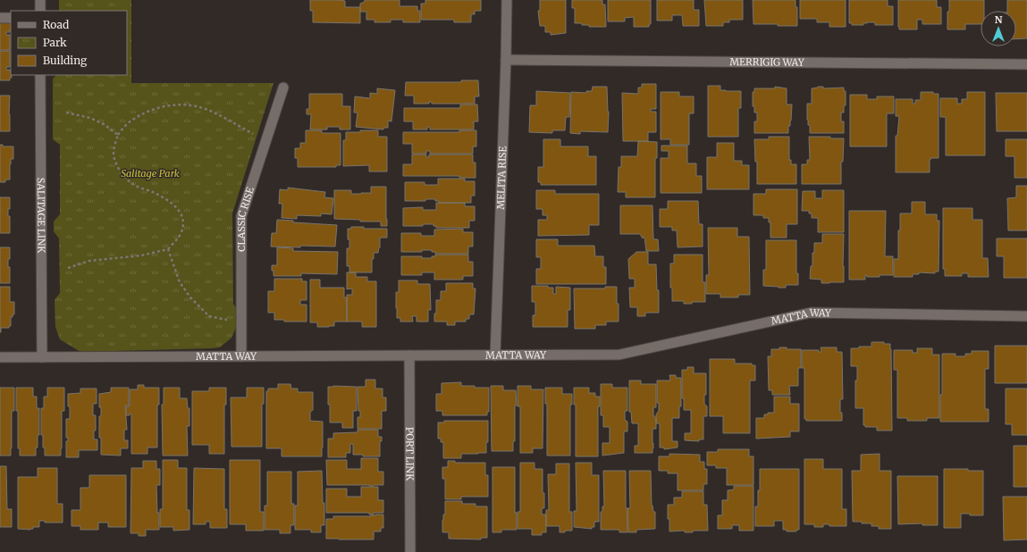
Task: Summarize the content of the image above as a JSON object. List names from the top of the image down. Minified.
{"streets":{"street":["MERRIGIG WAY","MELITA RISE","SALITAGE LINK","CLASSIC RISE","MATTA WAY","PORT LINK"]},"crossings":[["MERRIGIG WAY","MELITA RISE"],["MELITA RISE","MATTA WAY"],["SALITAGE LINK","MATTA WAY"],["CLASSIC RISE","MATTA WAY"],["MATTA WAY","PORT LINK"]],"parks":["Salitage Park"],"legend":["Road","Park","Building"],"north":"top"}
